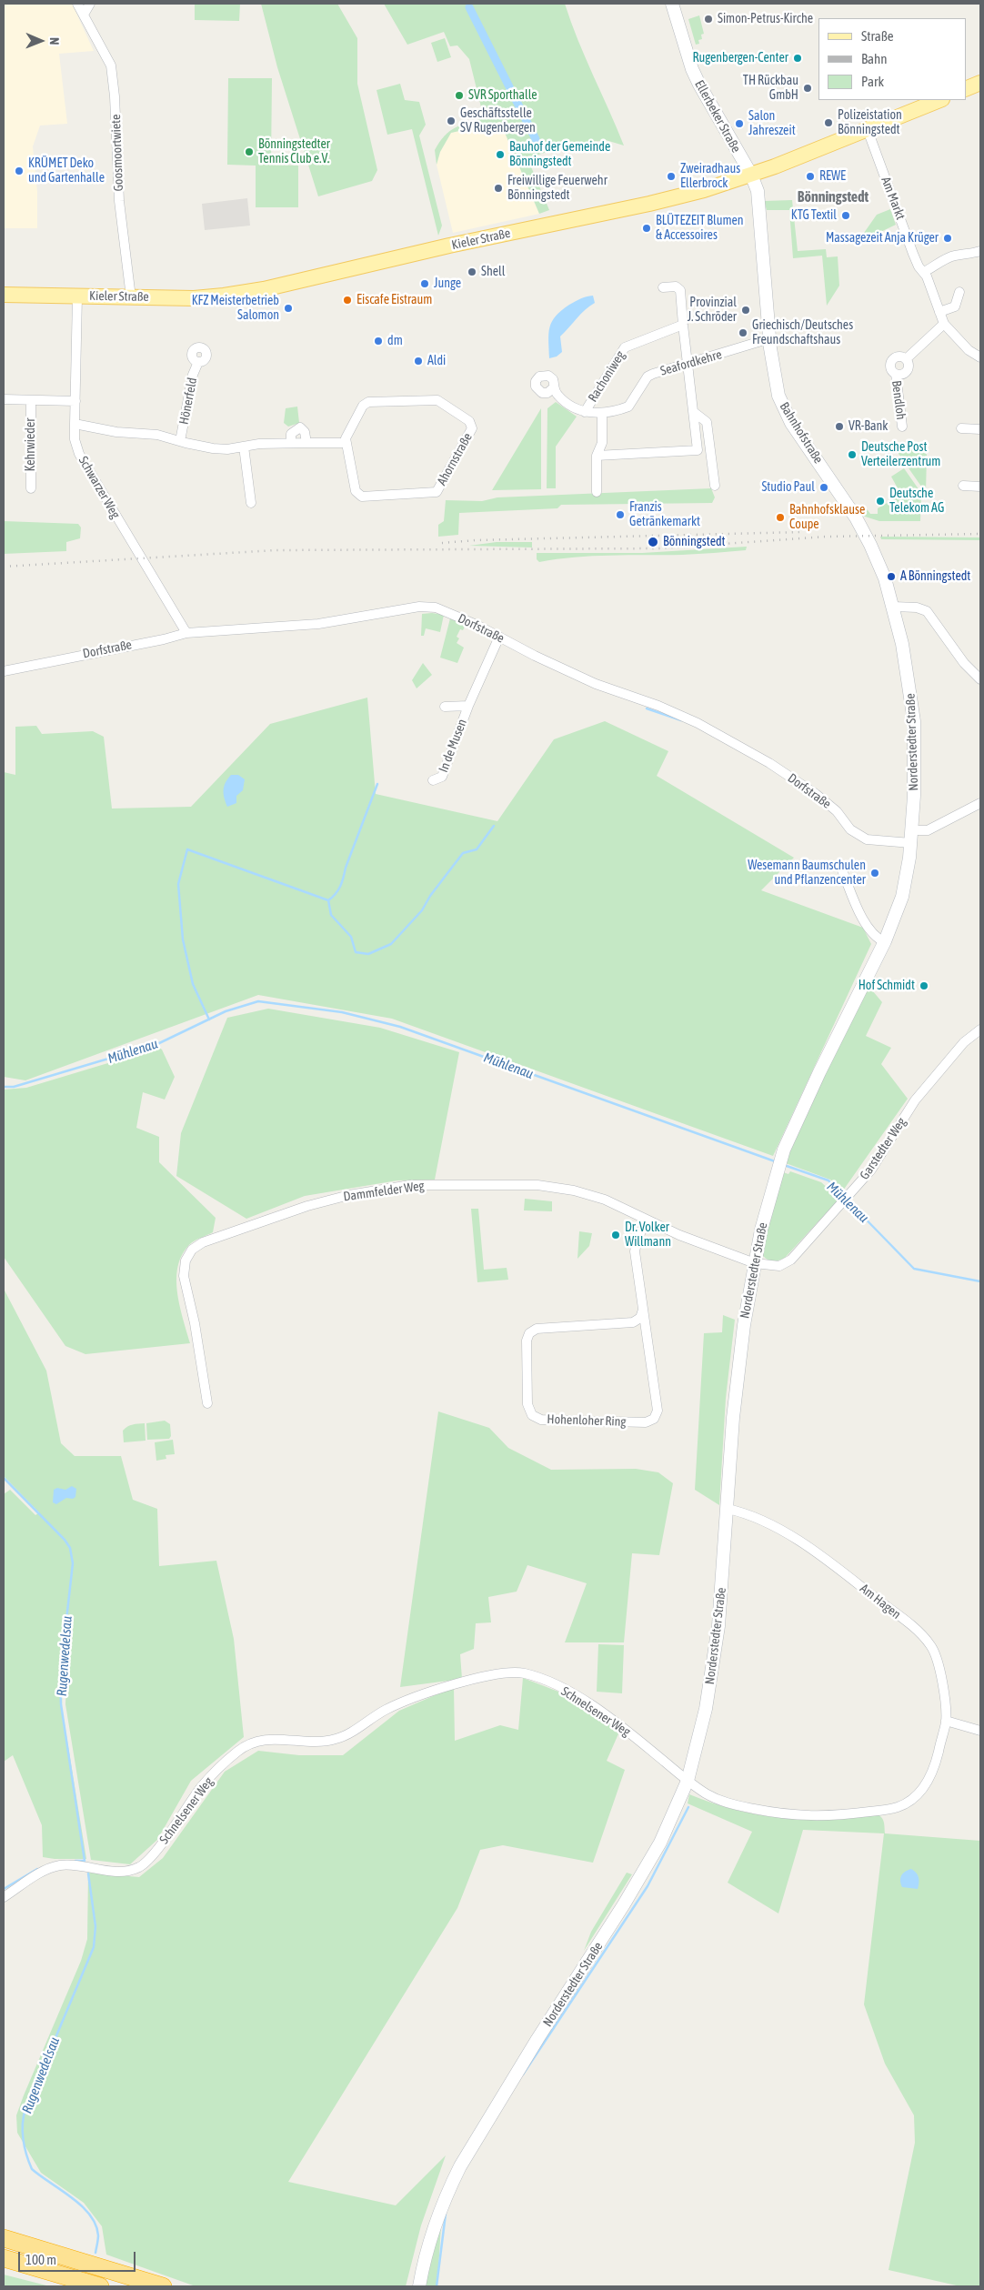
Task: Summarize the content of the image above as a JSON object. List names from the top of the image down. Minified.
{"streets":{"main road":["Ellerbeker Straße","Kieler Straße","Bahnhofstraße","Norderstedter Straße"],"street":["Goosmoortwiete","Am Markt","Seafordkehre","Rachoniweg","Bendloh","Hönerfeld","Kehrwieder","Ahornstraße","Schwarzer Weg","Dorfstraße","In de Musen","Garstedter Weg","Dammfelder Weg","Hohenloher Ring","Am Hagen","Schnelsener Weg"]},"crossings":[["Ellerbeker Straße","Kieler Straße"],["Ellerbeker Straße","Bahnhofstraße"],["Goosmoortwiete","Kieler Straße"],["Am Markt","Kieler Straße"],["Kieler Straße","Bahnhofstraße"],["Kieler Straße","Schwarzer Weg"],["Seafordkehre","Rachoniweg"],["Seafordkehre","Bahnhofstraße"],["Bahnhofstraße","Norderstedter Straße"],["Kehrwieder","Schwarzer Weg"],["Schwarzer Weg","Dorfstraße"],["Dorfstraße","Norderstedter Straße"],["Dorfstraße","In de Musen"],["Norderstedter Straße","Garstedter Weg"],["Norderstedter Straße","Dammfelder Weg"],["Norderstedter Straße","Am Hagen"],["Norderstedter Straße","Schnelsener Weg"],["Garstedter Weg","Dammfelder Weg"],["Dammfelder Weg","Hohenloher Ring"],["Am Hagen","Schnelsener Weg"]],"districts":["Bönningstedt"],"water":["Mühlenau","Rugenwedelsau"],"places":["Simon-Petrus-Kirche","Rugenbergen-Center","TH Rückbau GmbH","SVR Sporthalle","Geschäftsstelle SV Rugenbergen","Polizeistation Bönningstedt","Salon Jahreszeit","Bönningstedter Tennis Club e.V.","Bauhof der Gemeinde Bönningstedt","KRÜMET Deko und Gartenhalle","Zweiradhaus Ellerbrock","REWE","Freiwillige Feuerwehr Bönningstedt","KTG Textil","BLÜTEZEIT Blumen & Accessoires","Massagezeit Anja Krüger","Shell","Junge","Eiscafe Eistraum","KFZ Meisterbetrieb Salomon","Provinzial J. Schröder","Griechisch/Deutsches Freundschaftshaus","dm","Aldi","VR-Bank","Deutsche Post Verteilerzentrum","Studio Paul","Deutsche Telekom AG","Franzis Getränkemarkt","Bahnhofsklause Coupe","Bönningstedt","A Bönningstedt","Wesemann Baumschulen und Pflanzencenter","Hof Schmidt","Dr. Volker Willmann"],"legend":["Straße","Bahn","Park"],"scale_bar":"100 m","north":"right"}
